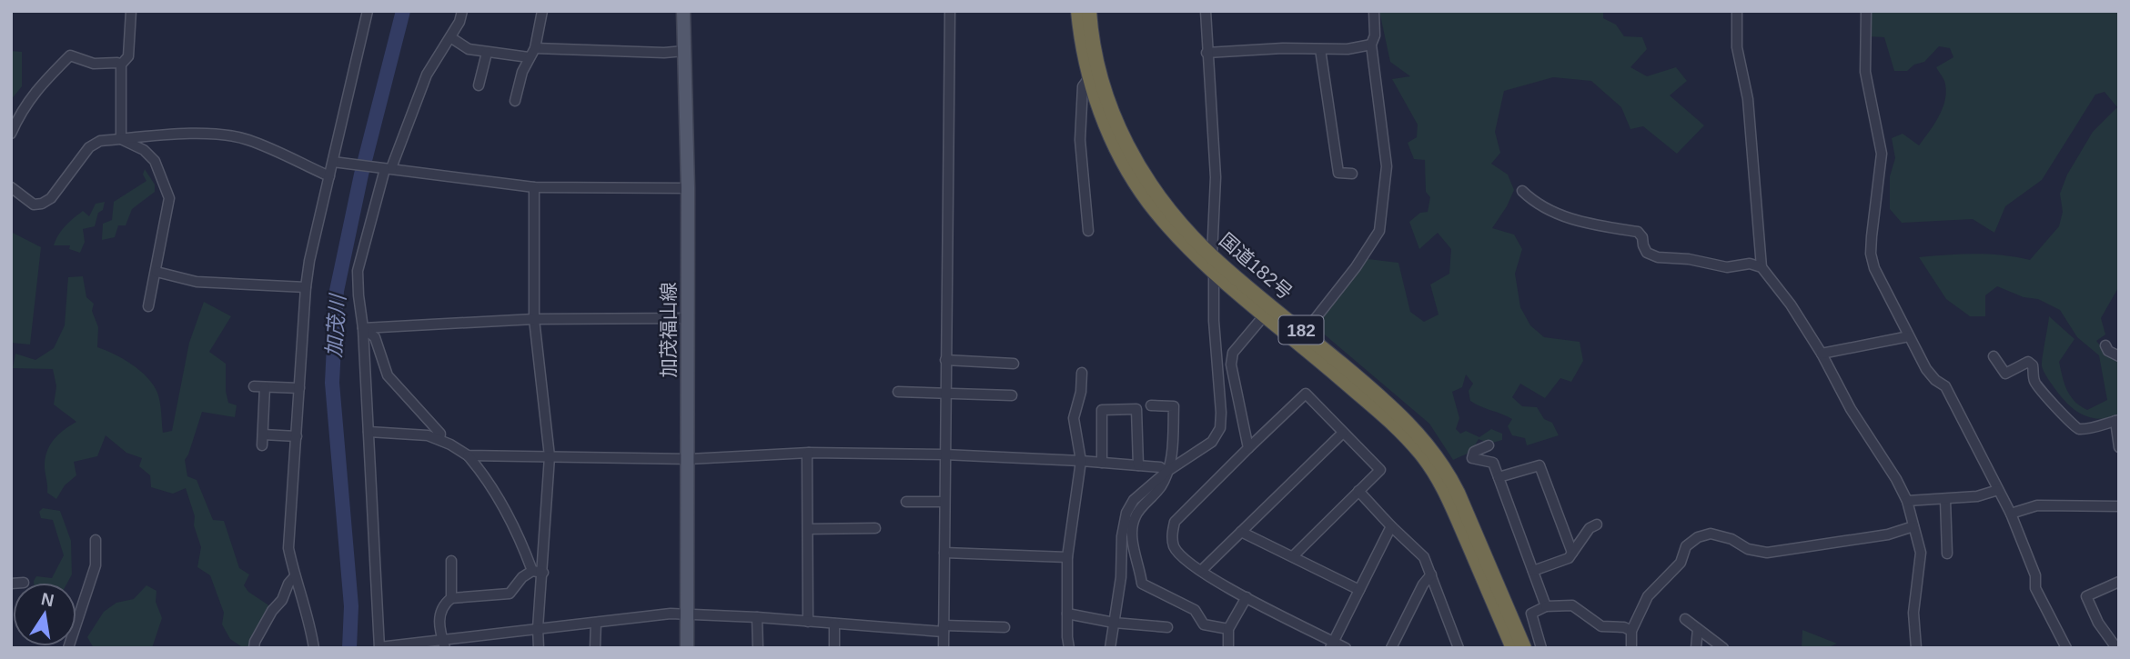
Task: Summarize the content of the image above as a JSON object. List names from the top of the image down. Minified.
{"streets":{"highway":["国道182号","182"],"main road":["加茂福山線"]},"water":["加茂川"],"north":"top"}
